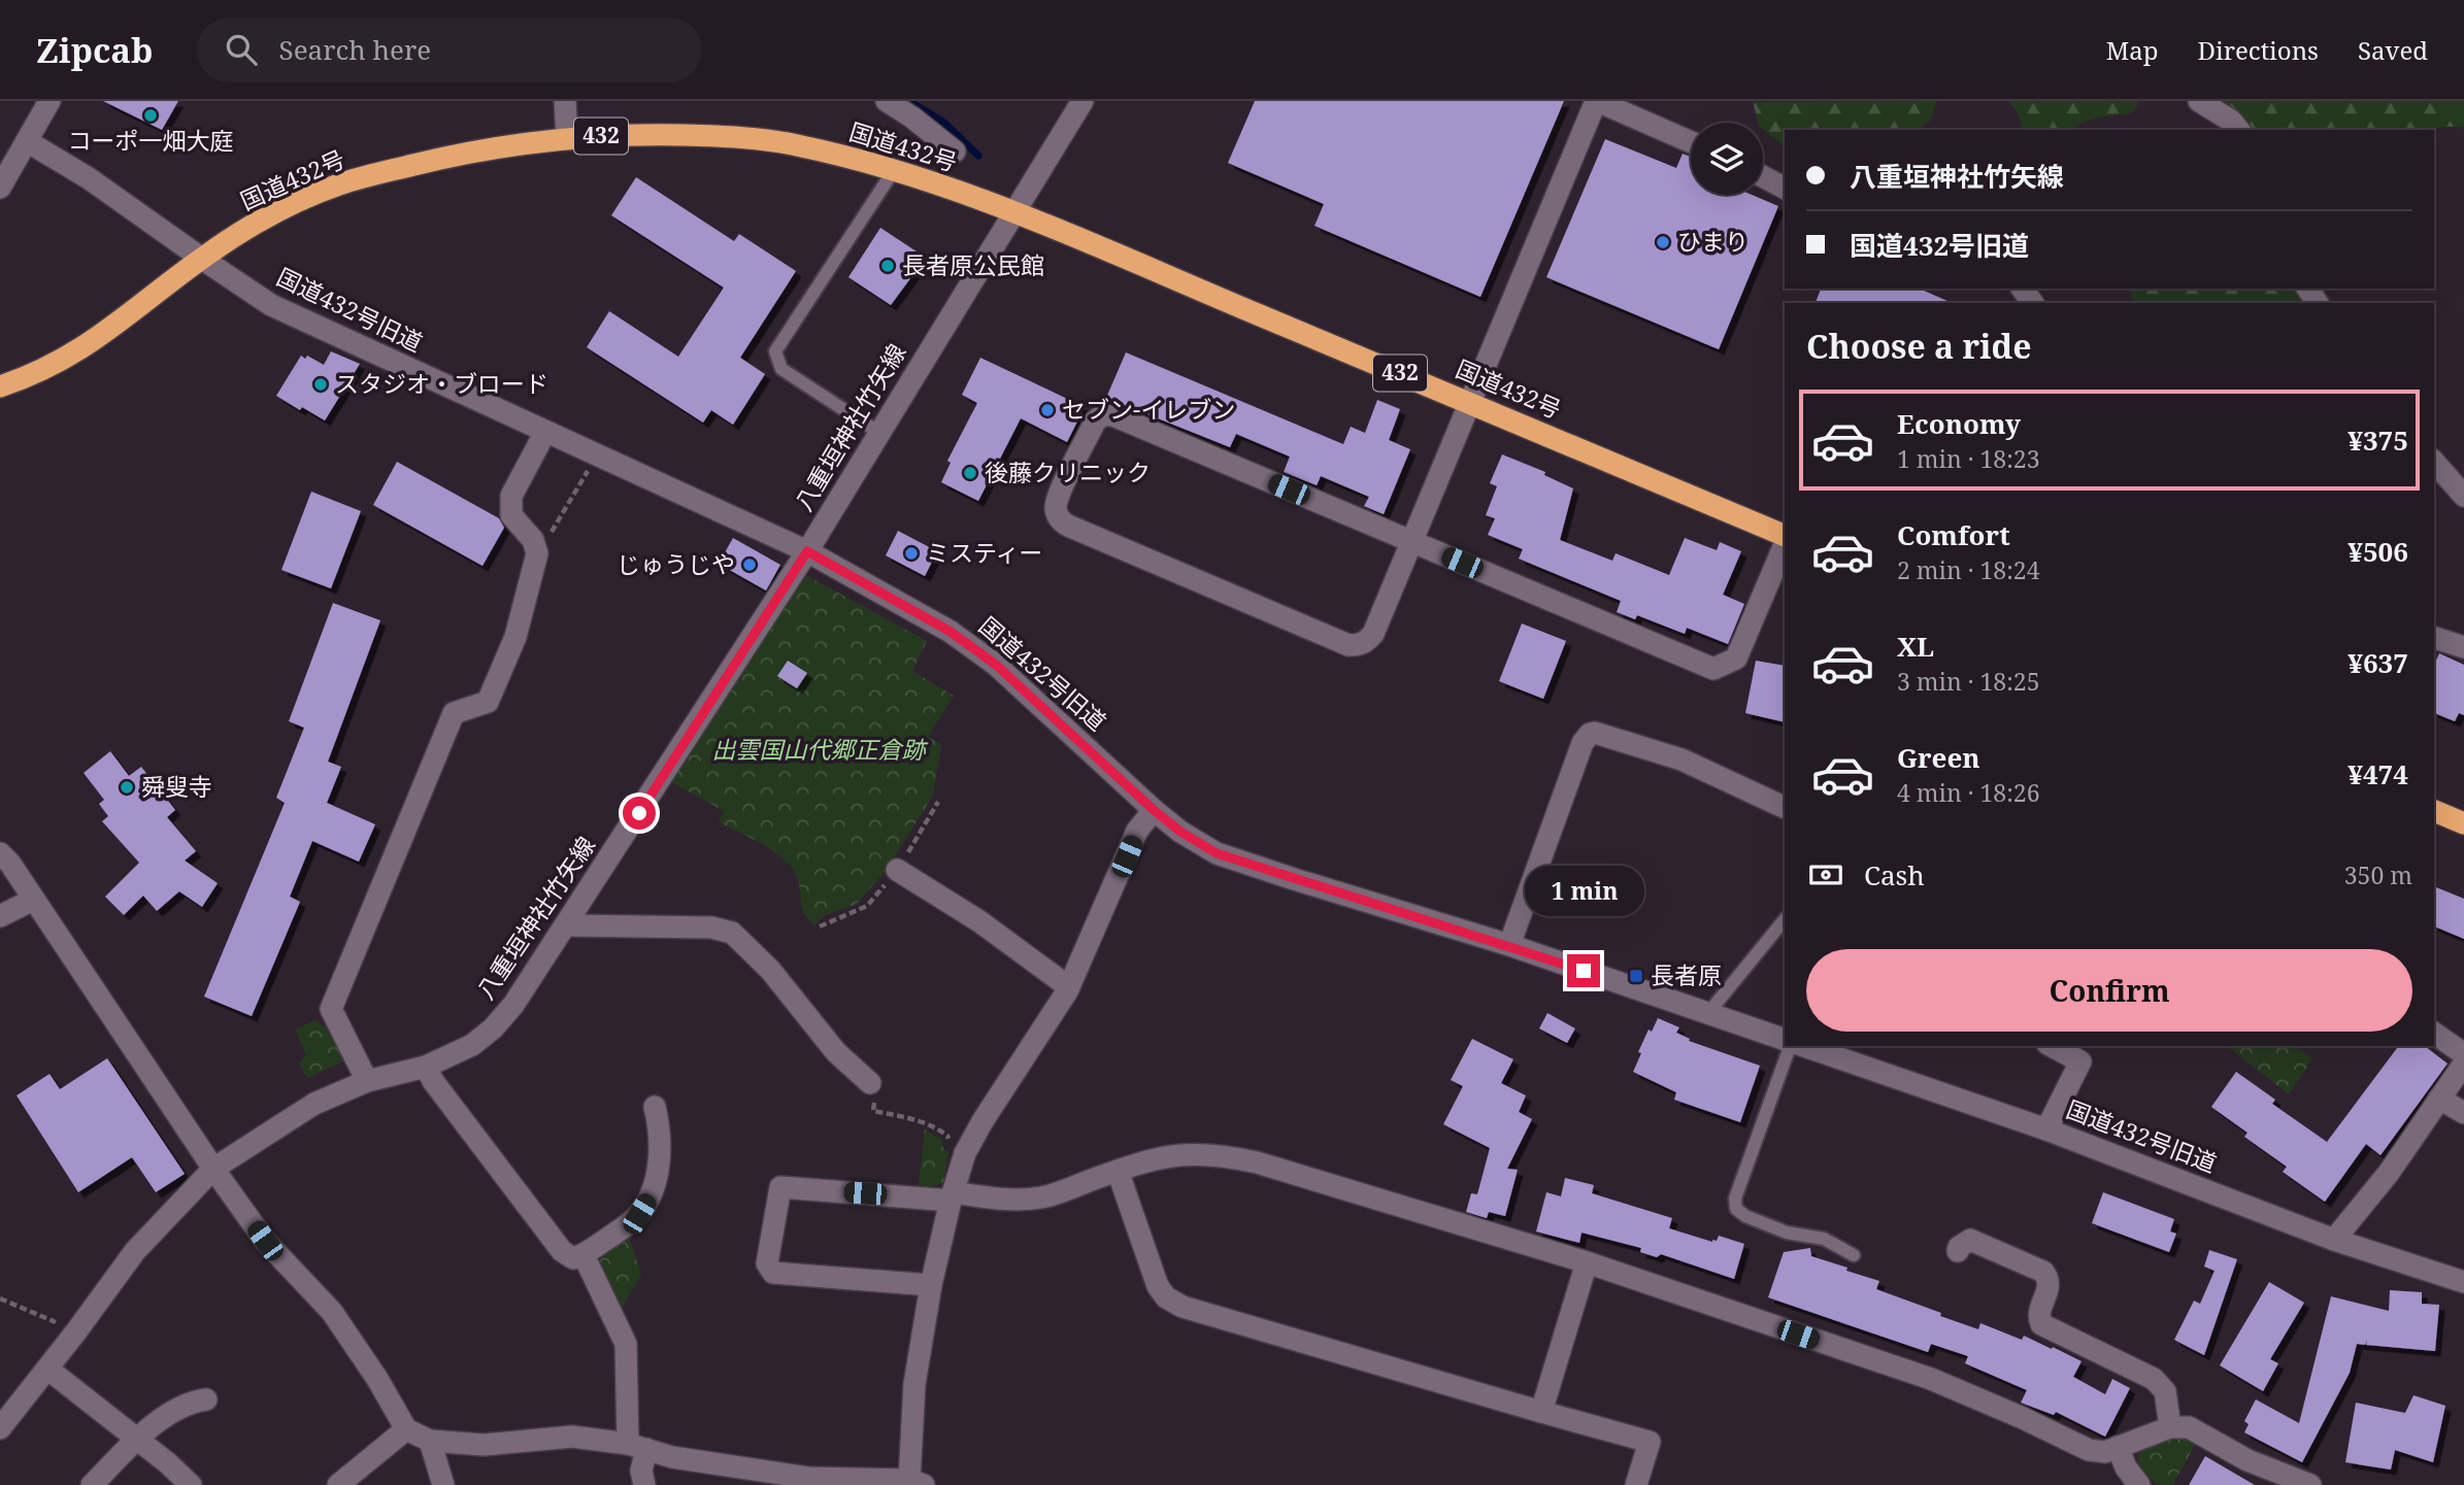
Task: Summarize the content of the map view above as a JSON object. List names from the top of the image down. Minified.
{"streets":{"highway":["432","国道432号"],"street":["国道432号旧道","八重垣神社竹矢線"]},"crossings":[["国道432号","国道432号旧道"],["国道432号","八重垣神社竹矢線"],["国道432号旧道","八重垣神社竹矢線"]],"parks":["出雲国山代郷正倉跡"],"places":{"other":["コーポ一畑大庭","ひまり","長者原公民館","スタジオ・ブロード","セブン-イレブン","後藤クリニック","ミスティー","じゅうじや","舜叟寺"],"transit":["長者原"]},"page":{"header":"Zipcab","search":"Search here","nav":["Map","Directions","Saved"],"banner":["八重垣神社竹矢線","国道432号旧道"],"heading":"Choose a ride","list":[{"name":"Economy","note":"1 min · 18:23","value":"¥375"},{"name":"Comfort","note":"2 min · 18:24","value":"¥506"},{"name":"XL","note":"3 min · 18:25","value":"¥637"},{"name":"Green","note":"4 min · 18:26","value":"¥474"}],"pay":["Cash","350 m"],"bubble":"1 min","buttons":"Confirm"}}
